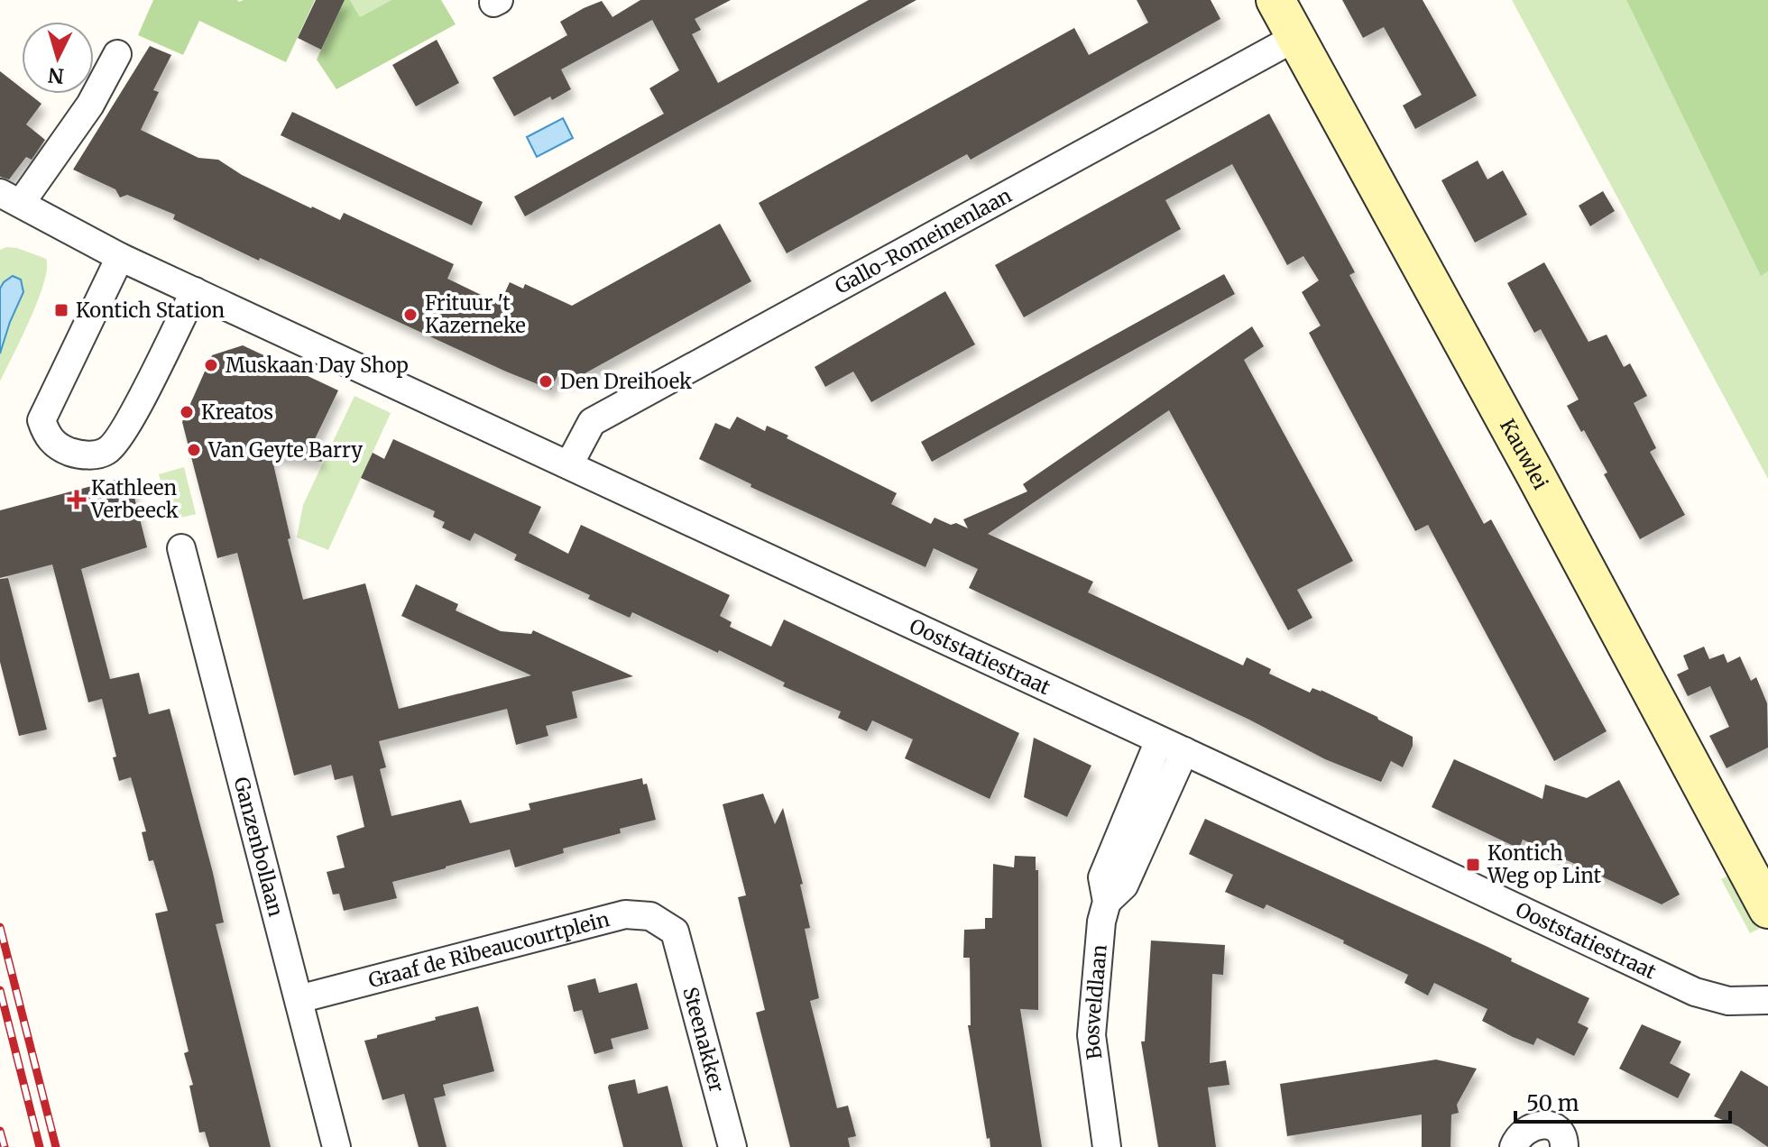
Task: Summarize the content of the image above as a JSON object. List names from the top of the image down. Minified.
{"streets":{"street":["Gallo-Romeinenlaan","Kauwlei","Ooststatiestraat","Ganzenbollaan","Graaf de Ribeaucourtplein","Bosveldlaan","Steenakker"]},"crossings":[["Gallo-Romeinenlaan","Kauwlei"],["Gallo-Romeinenlaan","Ooststatiestraat"],["Ooststatiestraat","Bosveldlaan"],["Ganzenbollaan","Graaf de Ribeaucourtplein"],["Graaf de Ribeaucourtplein","Steenakker"]],"places":{"transit":["Kontich Station","Kontich Weg op Lint"],"other":["Frituur 't Kazerneke","Muskaan Day Shop","Den Dreihoek","Kreatos","Van Geyte Barry"],"health":["Kathleen Verbeeck"]},"scale_bar":"50 m","north":"bottom"}
